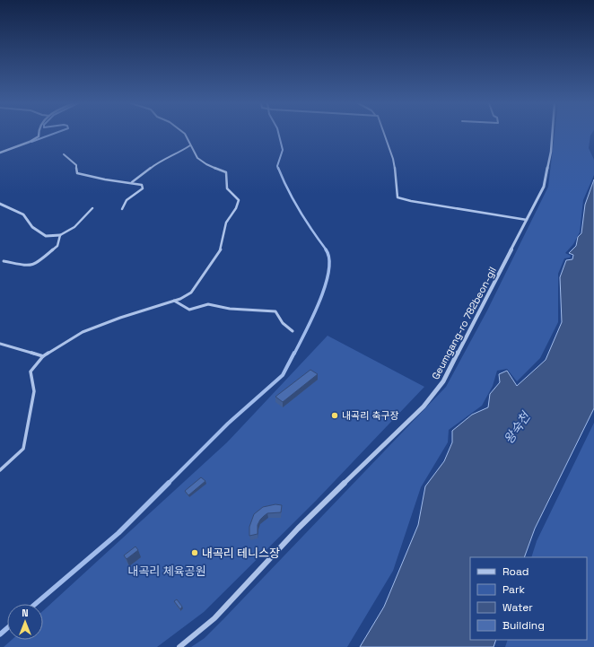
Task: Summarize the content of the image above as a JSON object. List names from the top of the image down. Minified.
{"streets":{"street":["Geumgang-ro 782beon-gil"]},"water":["왕숙천"],"parks":["내곡리 체육공원"],"places":["내곡리 축구장","내곡리 테니스장"],"legend":["Road","Park","Water","Building"],"north":"top"}
